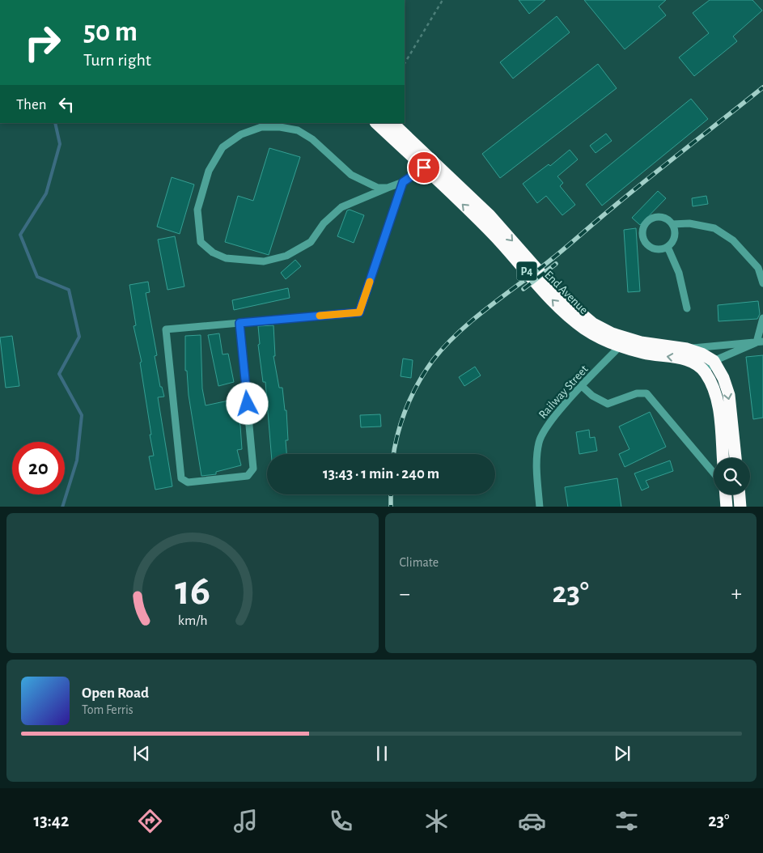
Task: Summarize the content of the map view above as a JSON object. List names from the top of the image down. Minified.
{"streets":{"highway":["P4","End Avenue"],"street":["Railway Street"]},"crossings":[["End Avenue","Railway Street"]],"page":{"turn":["50 m","Turn right"],"then":"Then","limit":"20","trip":"13:43 · 1 min · 240 m","tile":"Climate","heat":["−","23°","+"],"song":["Open Road","Tom Ferris"],"tabs":["13:42","23°"],"gauge":["16","km/h"]}}
